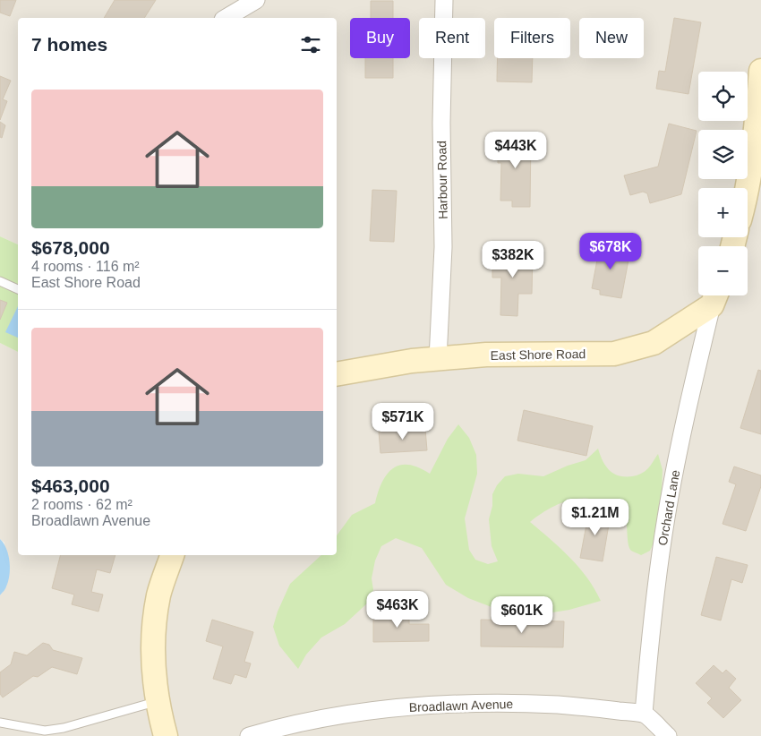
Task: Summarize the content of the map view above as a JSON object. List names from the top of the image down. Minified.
{"streets":{"main road":["East Shore Road"],"street":["Harbour Road","Orchard Lane","Broadlawn Avenue"]},"crossings":[["Harbour Road","East Shore Road"],["East Shore Road","Orchard Lane"],["Orchard Lane","Broadlawn Avenue"]],"page":{"chip":["Buy","Rent","Filters","New"],"heading":"7 homes","map_buttons":["+","−"],"list":[{"name":"$678,000","note":"4 rooms · 116 m² · East Shore Road"},{"name":"$463,000","note":"2 rooms · 62 m² · Broadlawn Avenue"}],"price":["$443K","$678K","$382K","$571K","$1.21M","$463K","$601K"]}}
